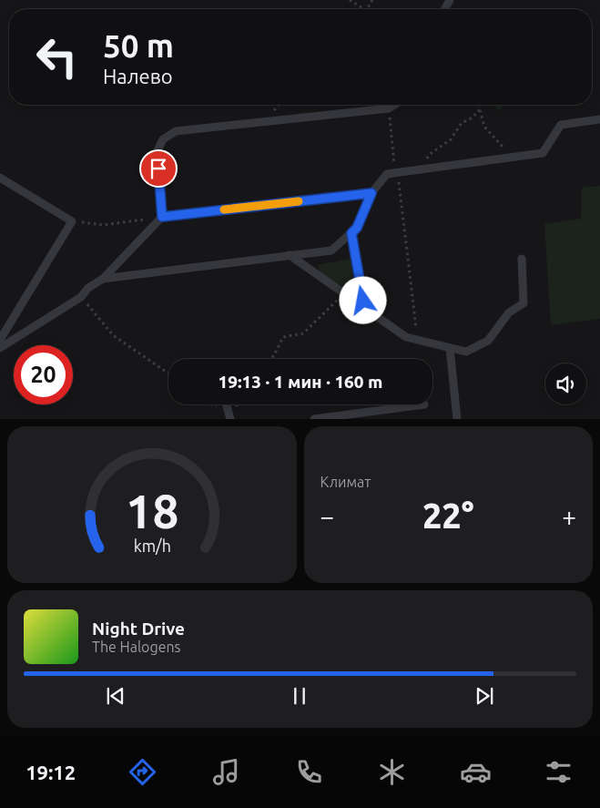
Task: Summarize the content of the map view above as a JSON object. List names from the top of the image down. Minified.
{"page":{"turn":["50 m","Налево"],"limit":"20","trip":"19:13 · 1 мин · 160 m","tile":"Климат","heat":["−","22°","+"],"song":["Night Drive","The Halogens"],"tabs":"19:12","gauge":["18","km/h"]}}
